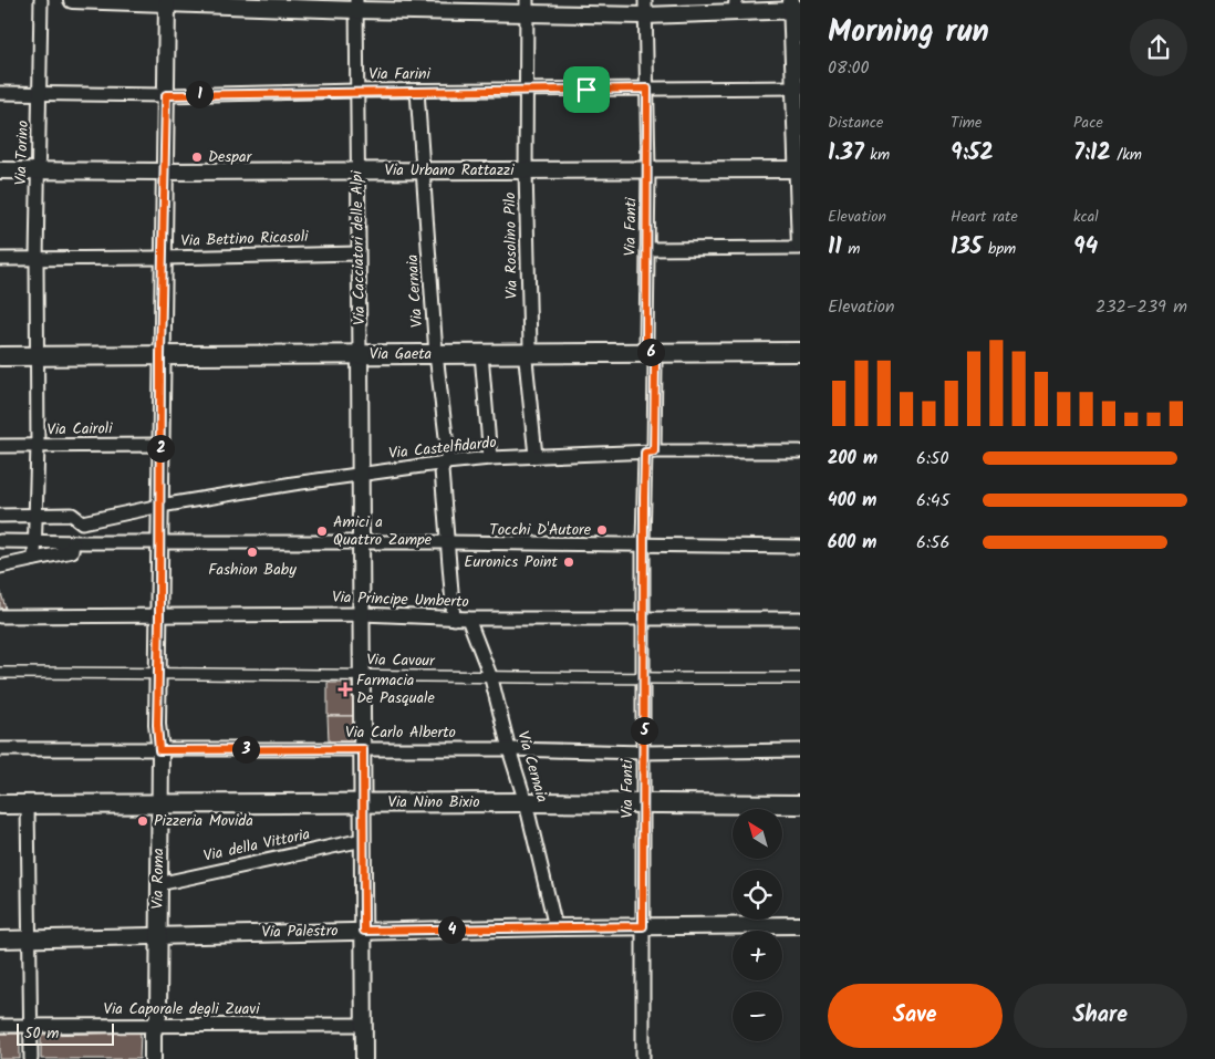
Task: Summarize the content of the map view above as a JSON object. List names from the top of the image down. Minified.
{"streets":{"main road":["Via Gaeta","Via Nino Bixio"],"street":["Via Farini","Via Torino","Via Urbano Rattazzi","Via Fanti","Via Bettino Ricasoli","Via Rosolino Pilo","Via Cacciatori delle Alpi","Via Cernaia","Via Cairoli","Via Castelfidardo","Via Principe Umberto","Via Cavour","Via Carlo Alberto","Via della Vittoria","Via Roma","Via Palestro","Via Caporale degli Zuavi"]},"crossings":[["Via Farini","Via Torino"],["Via Farini","Via Fanti"],["Via Farini","Via Rosolino Pilo"],["Via Farini","Via Cacciatori delle Alpi"],["Via Farini","Via Cernaia"],["Via Farini","Via Roma"],["Via Torino","Via Urbano Rattazzi"],["Via Torino","Via Bettino Ricasoli"],["Via Torino","Via Gaeta"],["Via Torino","Via Cairoli"],["Via Torino","Via Castelfidardo"],["Via Urbano Rattazzi","Via Fanti"],["Via Urbano Rattazzi","Via Rosolino Pilo"],["Via Urbano Rattazzi","Via Cacciatori delle Alpi"],["Via Urbano Rattazzi","Via Cernaia"],["Via Urbano Rattazzi","Via Roma"],["Via Fanti","Via Gaeta"],["Via Fanti","Via Castelfidardo"],["Via Fanti","Via Principe Umberto"],["Via Fanti","Via Cavour"],["Via Fanti","Via Carlo Alberto"],["Via Fanti","Via Nino Bixio"],["Via Fanti","Via Palestro"],["Via Bettino Ricasoli","Via Cacciatori delle Alpi"],["Via Bettino Ricasoli","Via Roma"],["Via Rosolino Pilo","Via Gaeta"],["Via Rosolino Pilo","Via Castelfidardo"],["Via Cacciatori delle Alpi","Via Gaeta"],["Via Cacciatori delle Alpi","Via Castelfidardo"],["Via Cacciatori delle Alpi","Via Principe Umberto"],["Via Cacciatori delle Alpi","Via Cavour"],["Via Cacciatori delle Alpi","Via Carlo Alberto"],["Via Cacciatori delle Alpi","Via Nino Bixio"],["Via Cacciatori delle Alpi","Via della Vittoria"],["Via Cacciatori delle Alpi","Via Palestro"],["Via Cacciatori delle Alpi","Via Caporale degli Zuavi"],["Via Cernaia","Via Gaeta"],["Via Cernaia","Via Castelfidardo"],["Via Cernaia","Via Principe Umberto"],["Via Cernaia","Via Cavour"],["Via Cernaia","Via Carlo Alberto"],["Via Cernaia","Via Nino Bixio"],["Via Cernaia","Via Palestro"],["Via Gaeta","Via Roma"],["Via Cairoli","Via Roma"],["Via Castelfidardo","Via Roma"],["Via Principe Umberto","Via Roma"],["Via Cavour","Via Roma"],["Via Carlo Alberto","Via Roma"],["Via Nino Bixio","Via Roma"],["Via della Vittoria","Via Roma"],["Via Roma","Via Palestro"],["Via Roma","Via Caporale degli Zuavi"]],"places":{"other":["Despar","Tocchi D'Autore","Amici a Quattro Zampe","Fashion Baby","Euronics Point","Pizzeria Movida"],"health":["Farmacia De Pasquale"]},"scale_bar":"50 m","north":"top left","page":{"heading":["Morning run","08:00"],"pins":["1","6","2","5","3","4"],"stats":[["Distance","1.37 km"],["Time","9:52"],["Pace","7:12 /km"],["Elevation","11 m"],["Heart rate","135 bpm"],["kcal","94"]],"chart":["Elevation","232–239 m"],"list":[{"name":"200 m","note":"6:50"},{"name":"400 m","note":"6:45"},{"name":"600 m","note":"6:56"}],"map_buttons":["+","−"],"buttons":["Save","Share"],"scale":"50 m"}}
